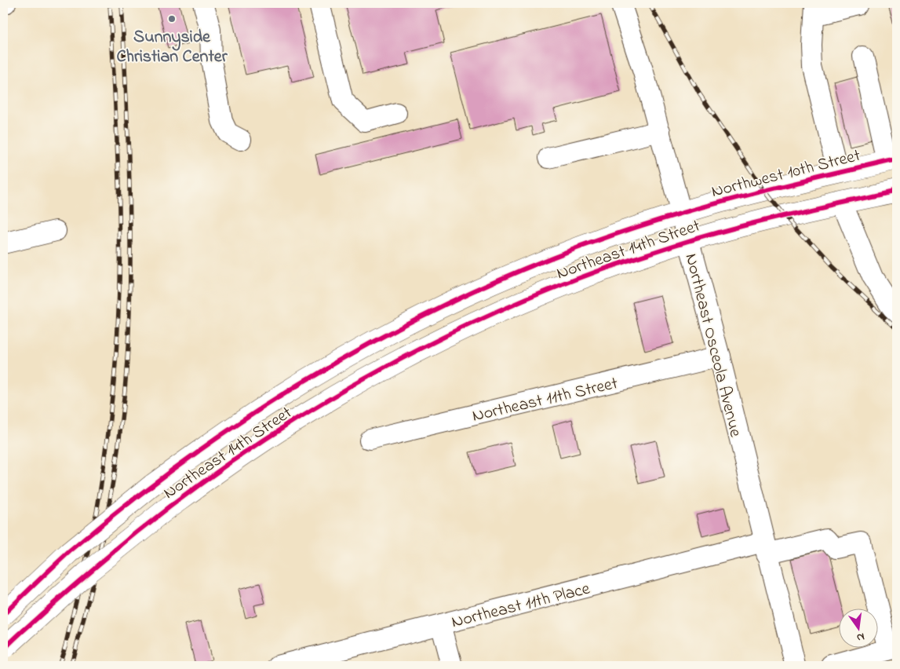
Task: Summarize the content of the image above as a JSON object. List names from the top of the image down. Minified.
{"streets":{"main road":["Northwest 10th Street","Northeast 14th Street"],"street":["Northeast Osceola Avenue","Northeast 11th Street","Northeast 11th Place"]},"crossings":[["Northwest 10th Street","Northeast 14th Street"],["Northwest 10th Street","Northeast Osceola Avenue"],["Northeast 14th Street","Northeast Osceola Avenue"],["Northeast Osceola Avenue","Northeast 11th Street"],["Northeast Osceola Avenue","Northeast 11th Place"]],"places":["Sunnyside Christian Center"],"north":"bottom"}
